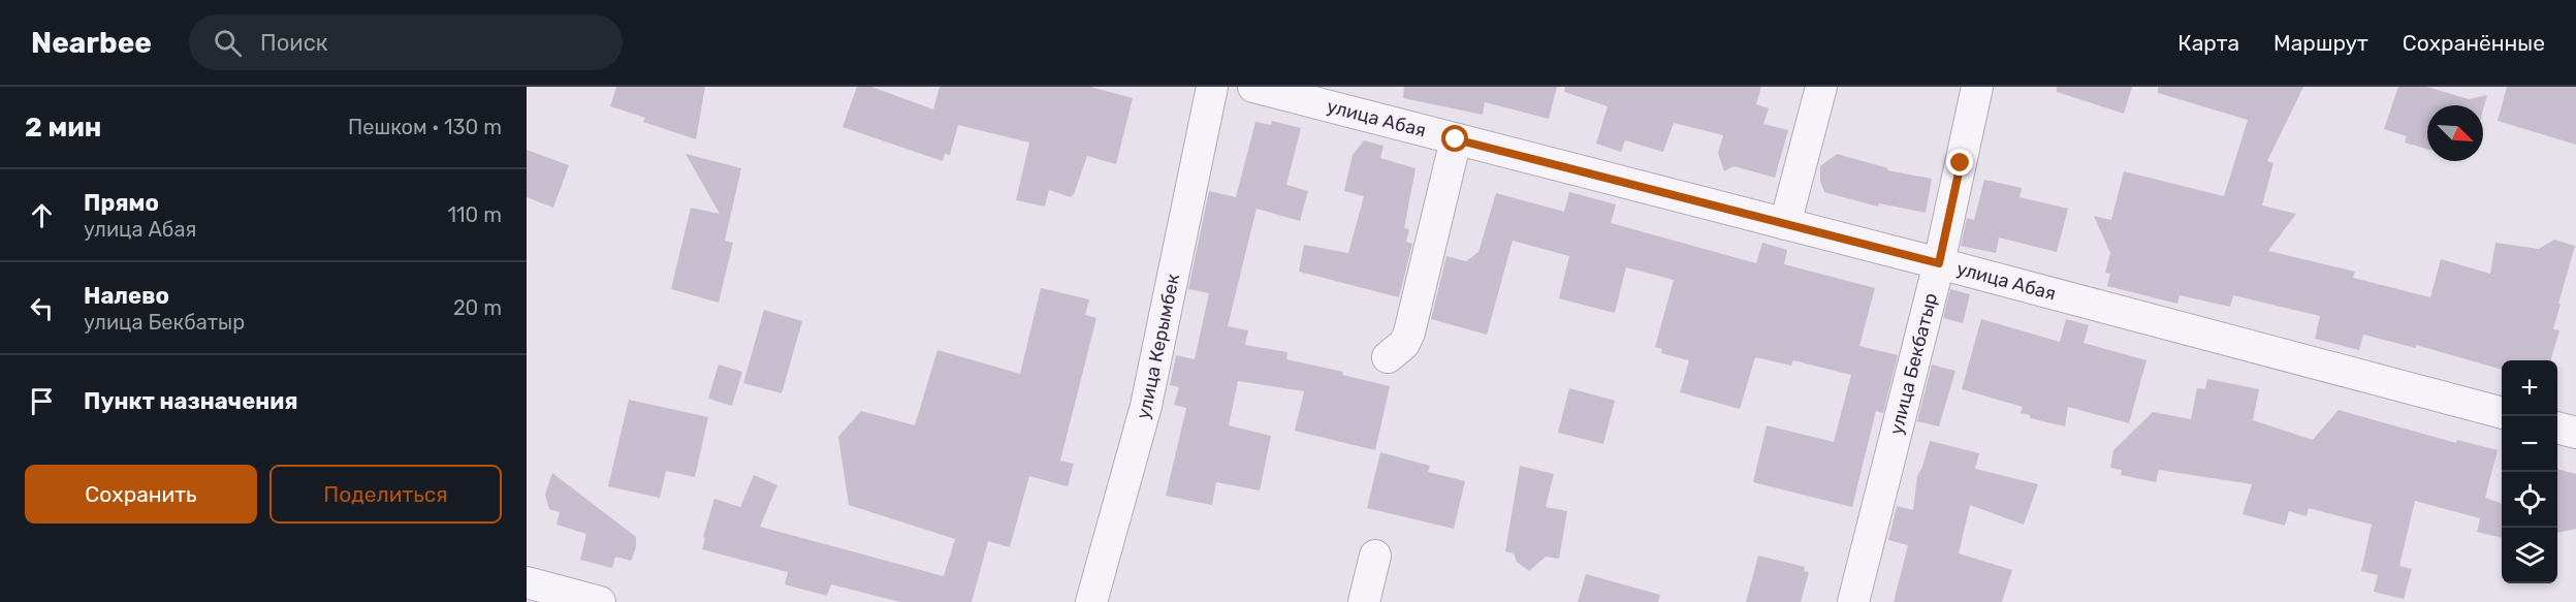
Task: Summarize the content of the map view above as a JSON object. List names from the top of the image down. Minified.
{"streets":{"street":["улица Абая","улица Керымбек","улица Бекбатыр"]},"crossings":[["улица Абая","улица Бекбатыр"]],"north":"bottom right","page":{"header":"Nearbee","search":"Поиск","nav":["Карта","Маршрут","Сохранённые"],"heading":["2 мин","Пешком · 130 m"],"list":[["Прямо","улица Абая","110 m"],["Налево","улица Бекбатыр","20 m"],"Пункт назначения"],"map_buttons":["+","−"],"buttons":["Сохранить","Поделиться"]}}
